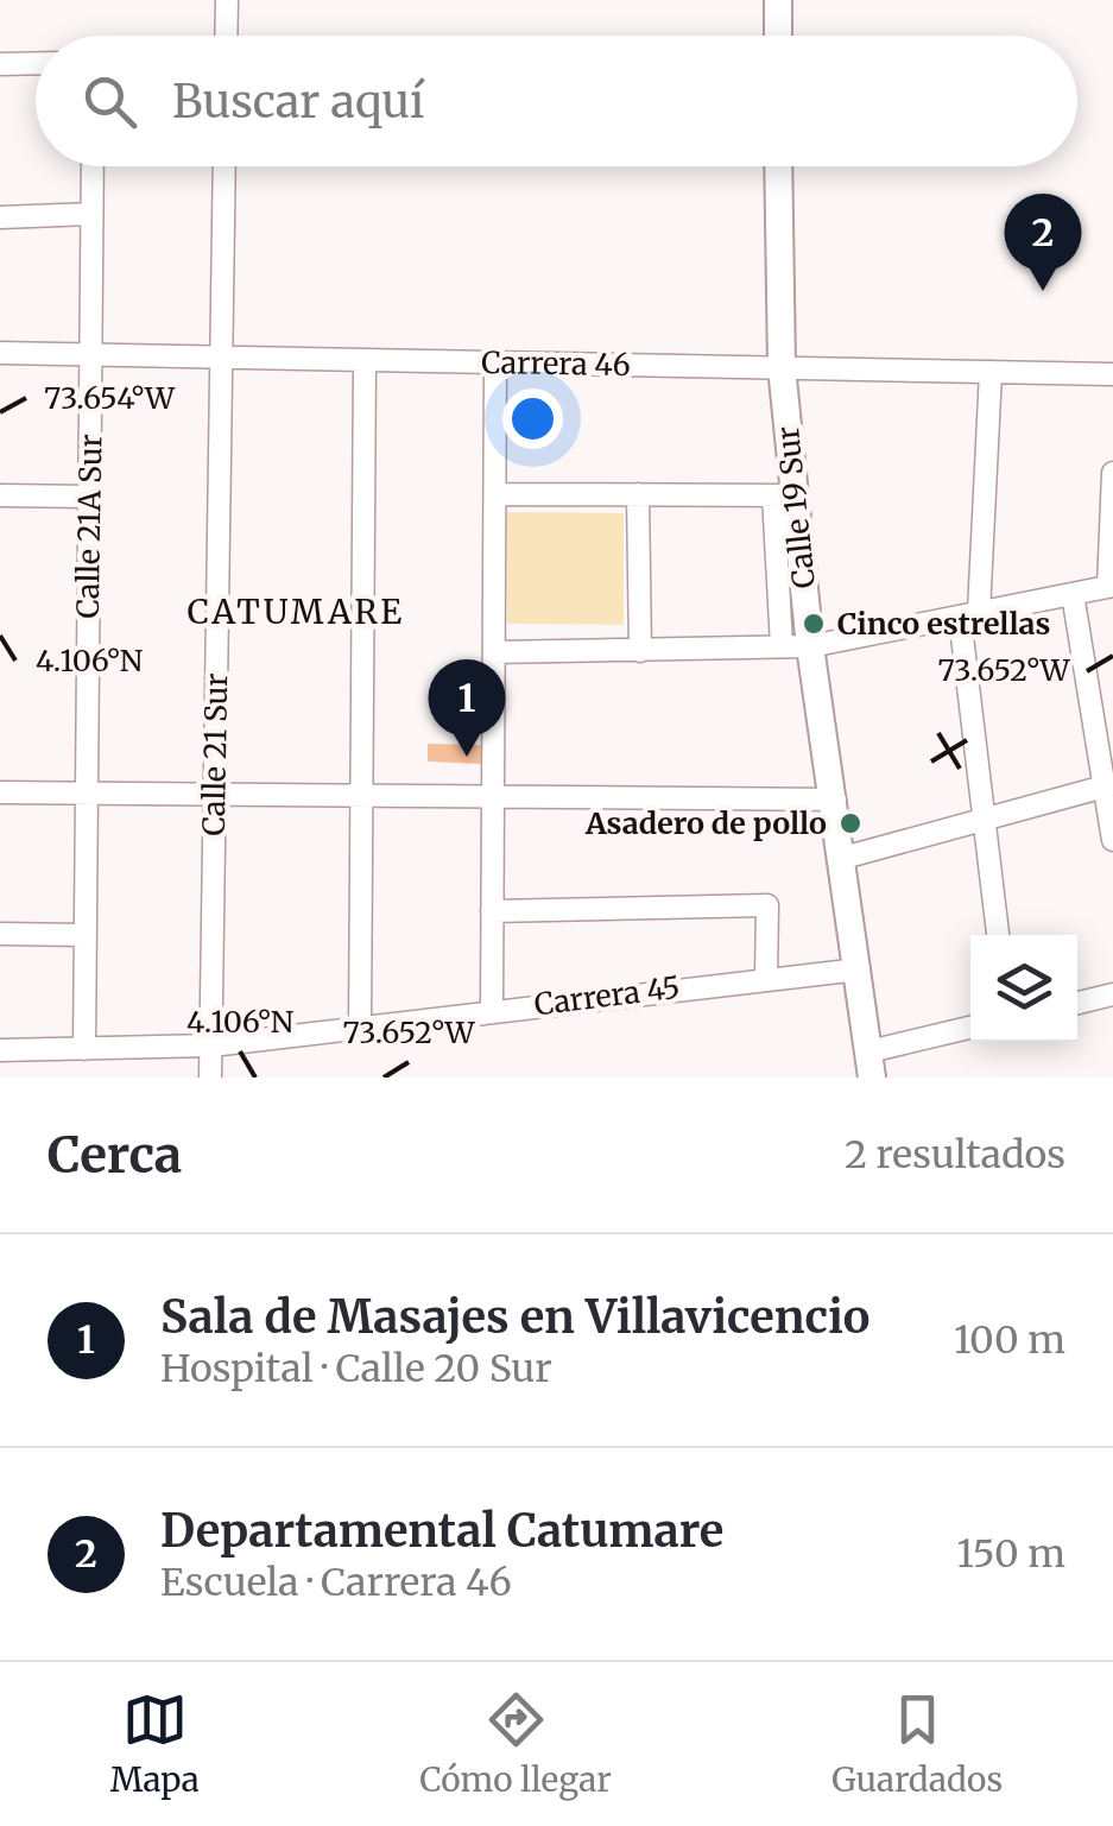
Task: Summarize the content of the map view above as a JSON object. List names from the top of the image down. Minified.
{"streets":{"street":["Carrera 46","Calle 19 Sur","Calle 21A Sur","Calle 21 Sur","Carrera 45"]},"crossings":[["Carrera 46","Calle 19 Sur"],["Carrera 46","Calle 21A Sur"],["Carrera 46","Calle 21 Sur"],["Calle 19 Sur","Carrera 45"],["Calle 21A Sur","Carrera 45"],["Calle 21 Sur","Carrera 45"]],"districts":["CATUMARE"],"places":["Cinco estrellas","Asadero de pollo"],"page":{"search":"Buscar aquí","pins":["2","1"],"heading":["Cerca","2 resultados"],"list":[{"mark":"1","name":"Sala de Masajes en Villavicencio","note":"Hospital · Calle 20 Sur","value":"100 m"},{"mark":"2","name":"Departamental Catumare","note":"Escuela · Carrera 46","value":"150 m"}],"nav":["Mapa","Cómo llegar","Guardados"]},"coordinates":["73.654°W","4.106°N","73.652°W"]}
